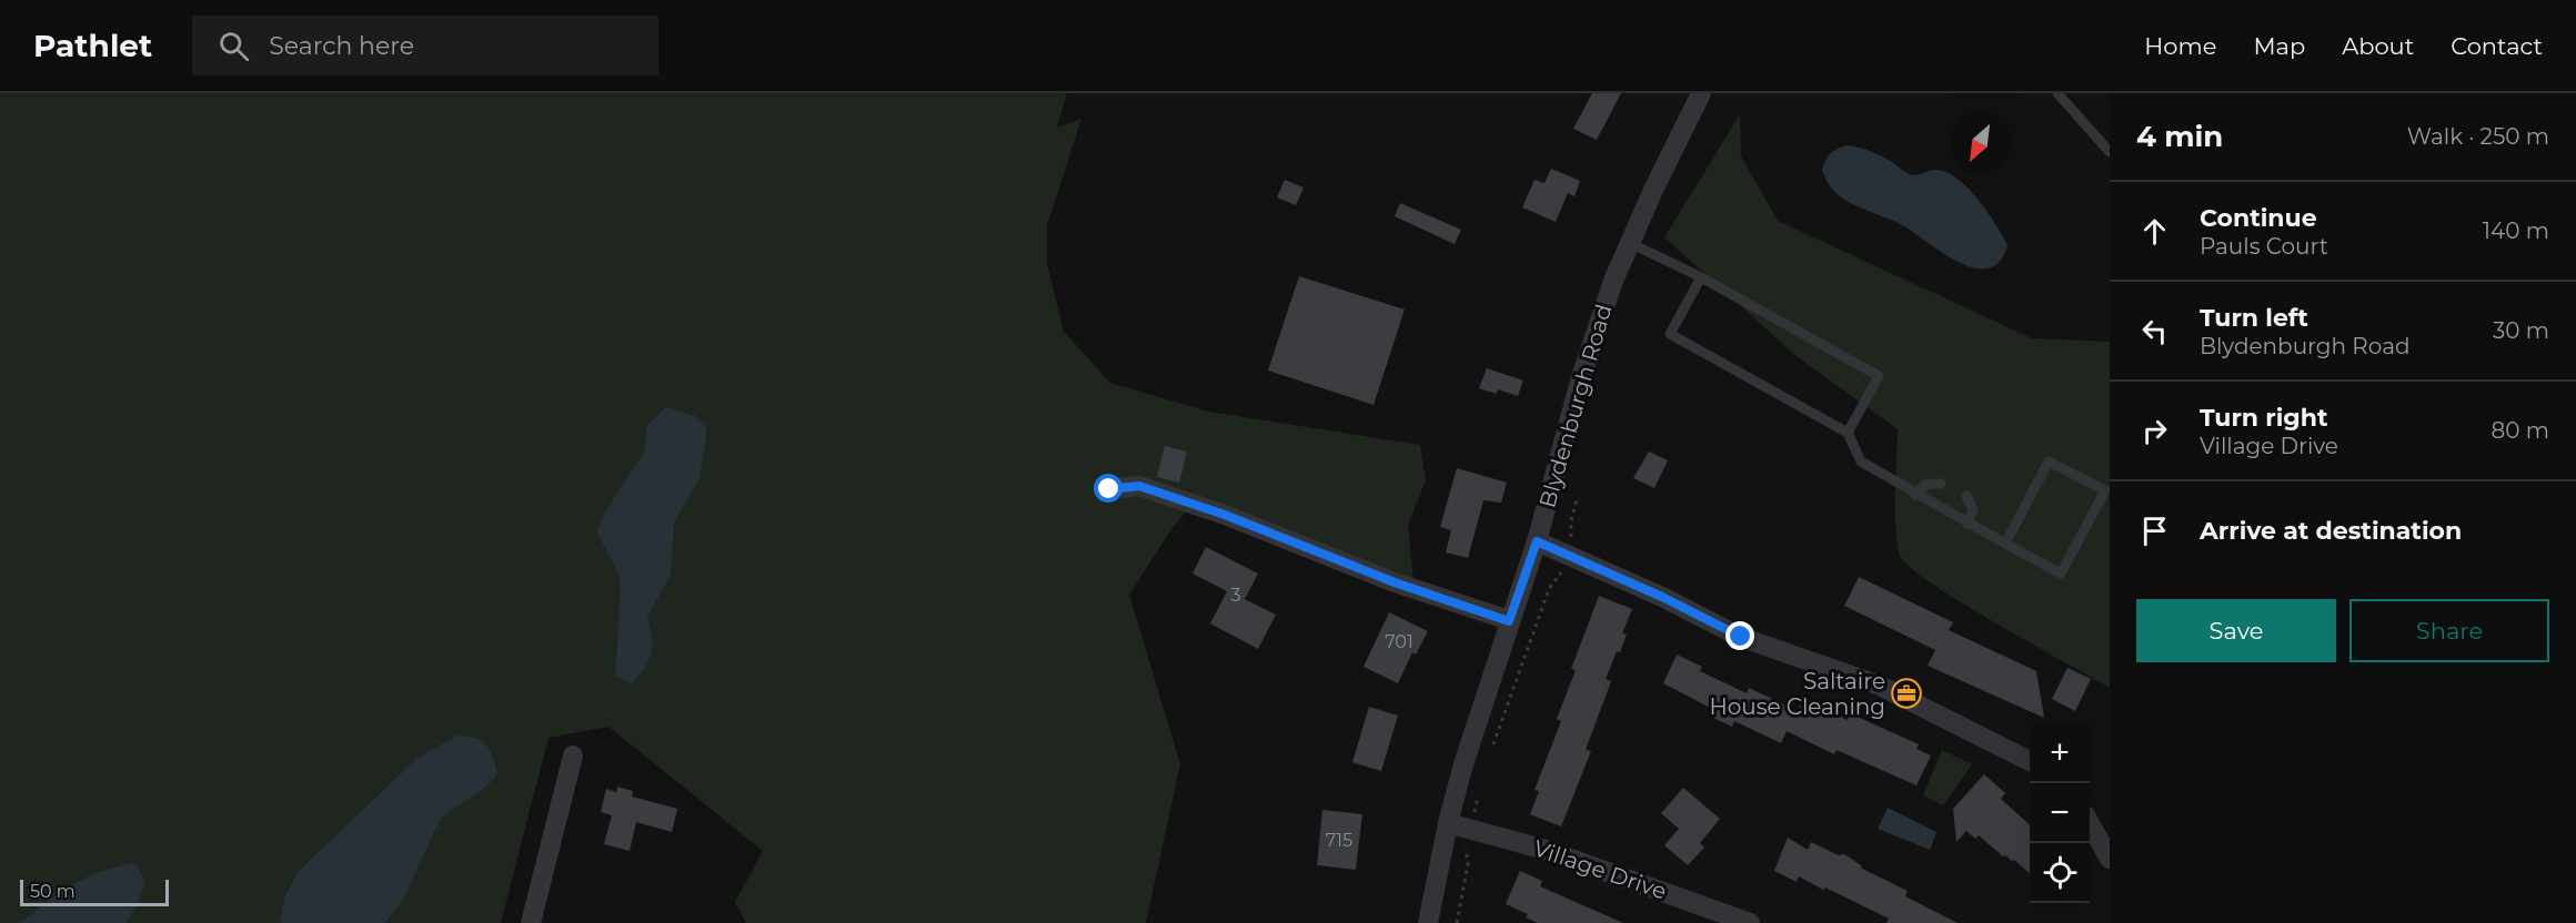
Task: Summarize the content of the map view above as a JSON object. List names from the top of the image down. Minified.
{"streets":{"street":["Blydenburgh Road","Village Drive"]},"crossings":[["Blydenburgh Road","Village Drive"]],"places":{"office":["Saltaire House Cleaning"]},"house_numbers":["3","701","715"],"scale_bar":"50 m","north":"bottom left","page":{"header":"Pathlet","search":"Search here","nav":["Home","Map","About","Contact"],"heading":["4 min","Walk · 250 m"],"list":[["Continue","Pauls Court","140 m"],["Turn left","Blydenburgh Road","30 m"],["Turn right","Village Drive","80 m"],"Arrive at destination"],"buttons":["Save","Share"],"map_buttons":["+","−"],"scale":"50 m"}}
